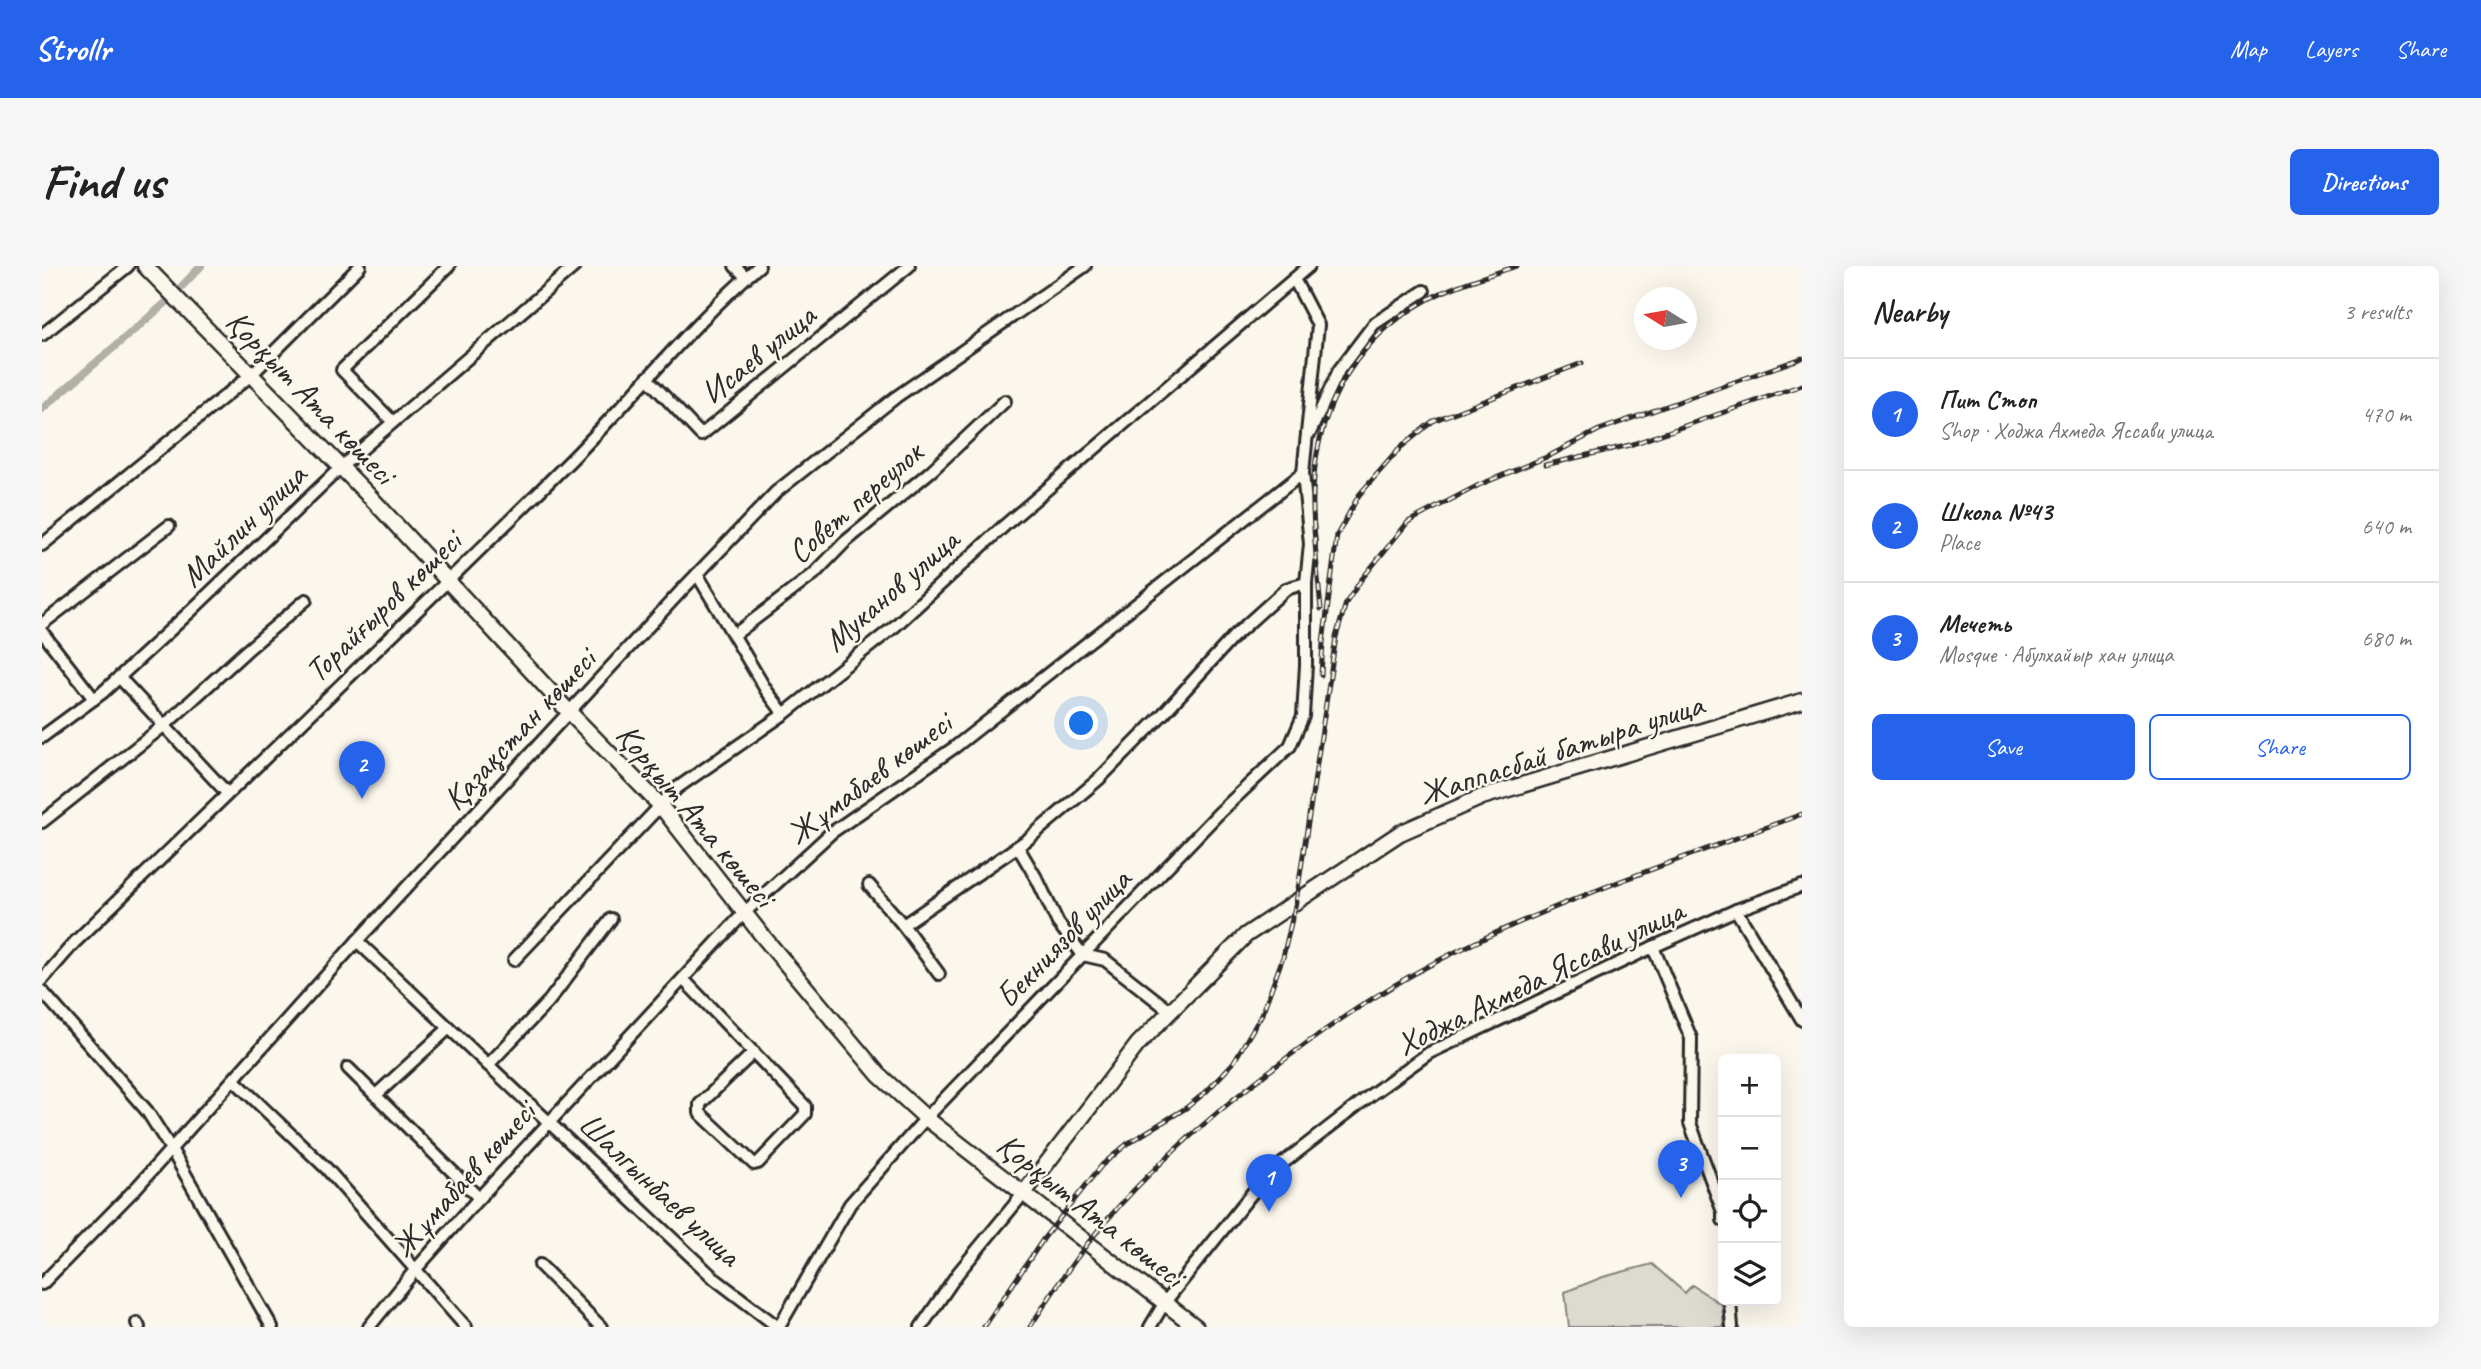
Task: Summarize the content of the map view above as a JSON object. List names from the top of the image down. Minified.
{"streets":{"main road":["Қорқыт Ата көшесі","Жаппасбай батыра улица"],"street":["Исаев улица","Совет переулок","Майлин улица","Муканов улица","Торайғыров көшесі","Қазақстан көшесі","Жұмабаев көшесі","Бекниязов улица","Ходжа Ахмеда Яссави улица","Шалгынбаев улица"]},"crossings":[["Исаев улица","Торайғыров көшесі"],["Қорқыт Ата көшесі","Майлин улица"],["Қорқыт Ата көшесі","Муканов улица"],["Қорқыт Ата көшесі","Торайғыров көшесі"],["Қорқыт Ата көшесі","Қазақстан көшесі"],["Қорқыт Ата көшесі","Жаппасбай батыра улица"],["Қорқыт Ата көшесі","Жұмабаев көшесі"],["Қорқыт Ата көшесі","Бекниязов улица"],["Қорқыт Ата көшесі","Ходжа Ахмеда Яссави улица"],["Муканов улица","Бекниязов улица"],["Қазақстан көшесі","Шалгынбаев улица"],["Жұмабаев көшесі","Бекниязов улица"],["Жұмабаев көшесі","Шалгынбаев улица"],["Бекниязов улица","Шалгынбаев улица"]],"north":"left","page":{"header":"Strollr","nav":["Map","Layers","Share"],"buttons":["Directions",["Save","Share"]],"title":"Find us","heading":["Nearby","3 results"],"list":[{"mark":"1","name":"Пит Стоп","note":"Shop · Ходжа Ахмеда Яссави улица","value":"470 m"},{"mark":"2","name":"Школа №43","note":"Place","value":"640 m"},{"mark":"3","name":"Мечеть","note":"Mosque · Абулхайыр хан улица","value":"680 m"}],"pins":["2","3","1"],"map_buttons":["+","−"]}}
